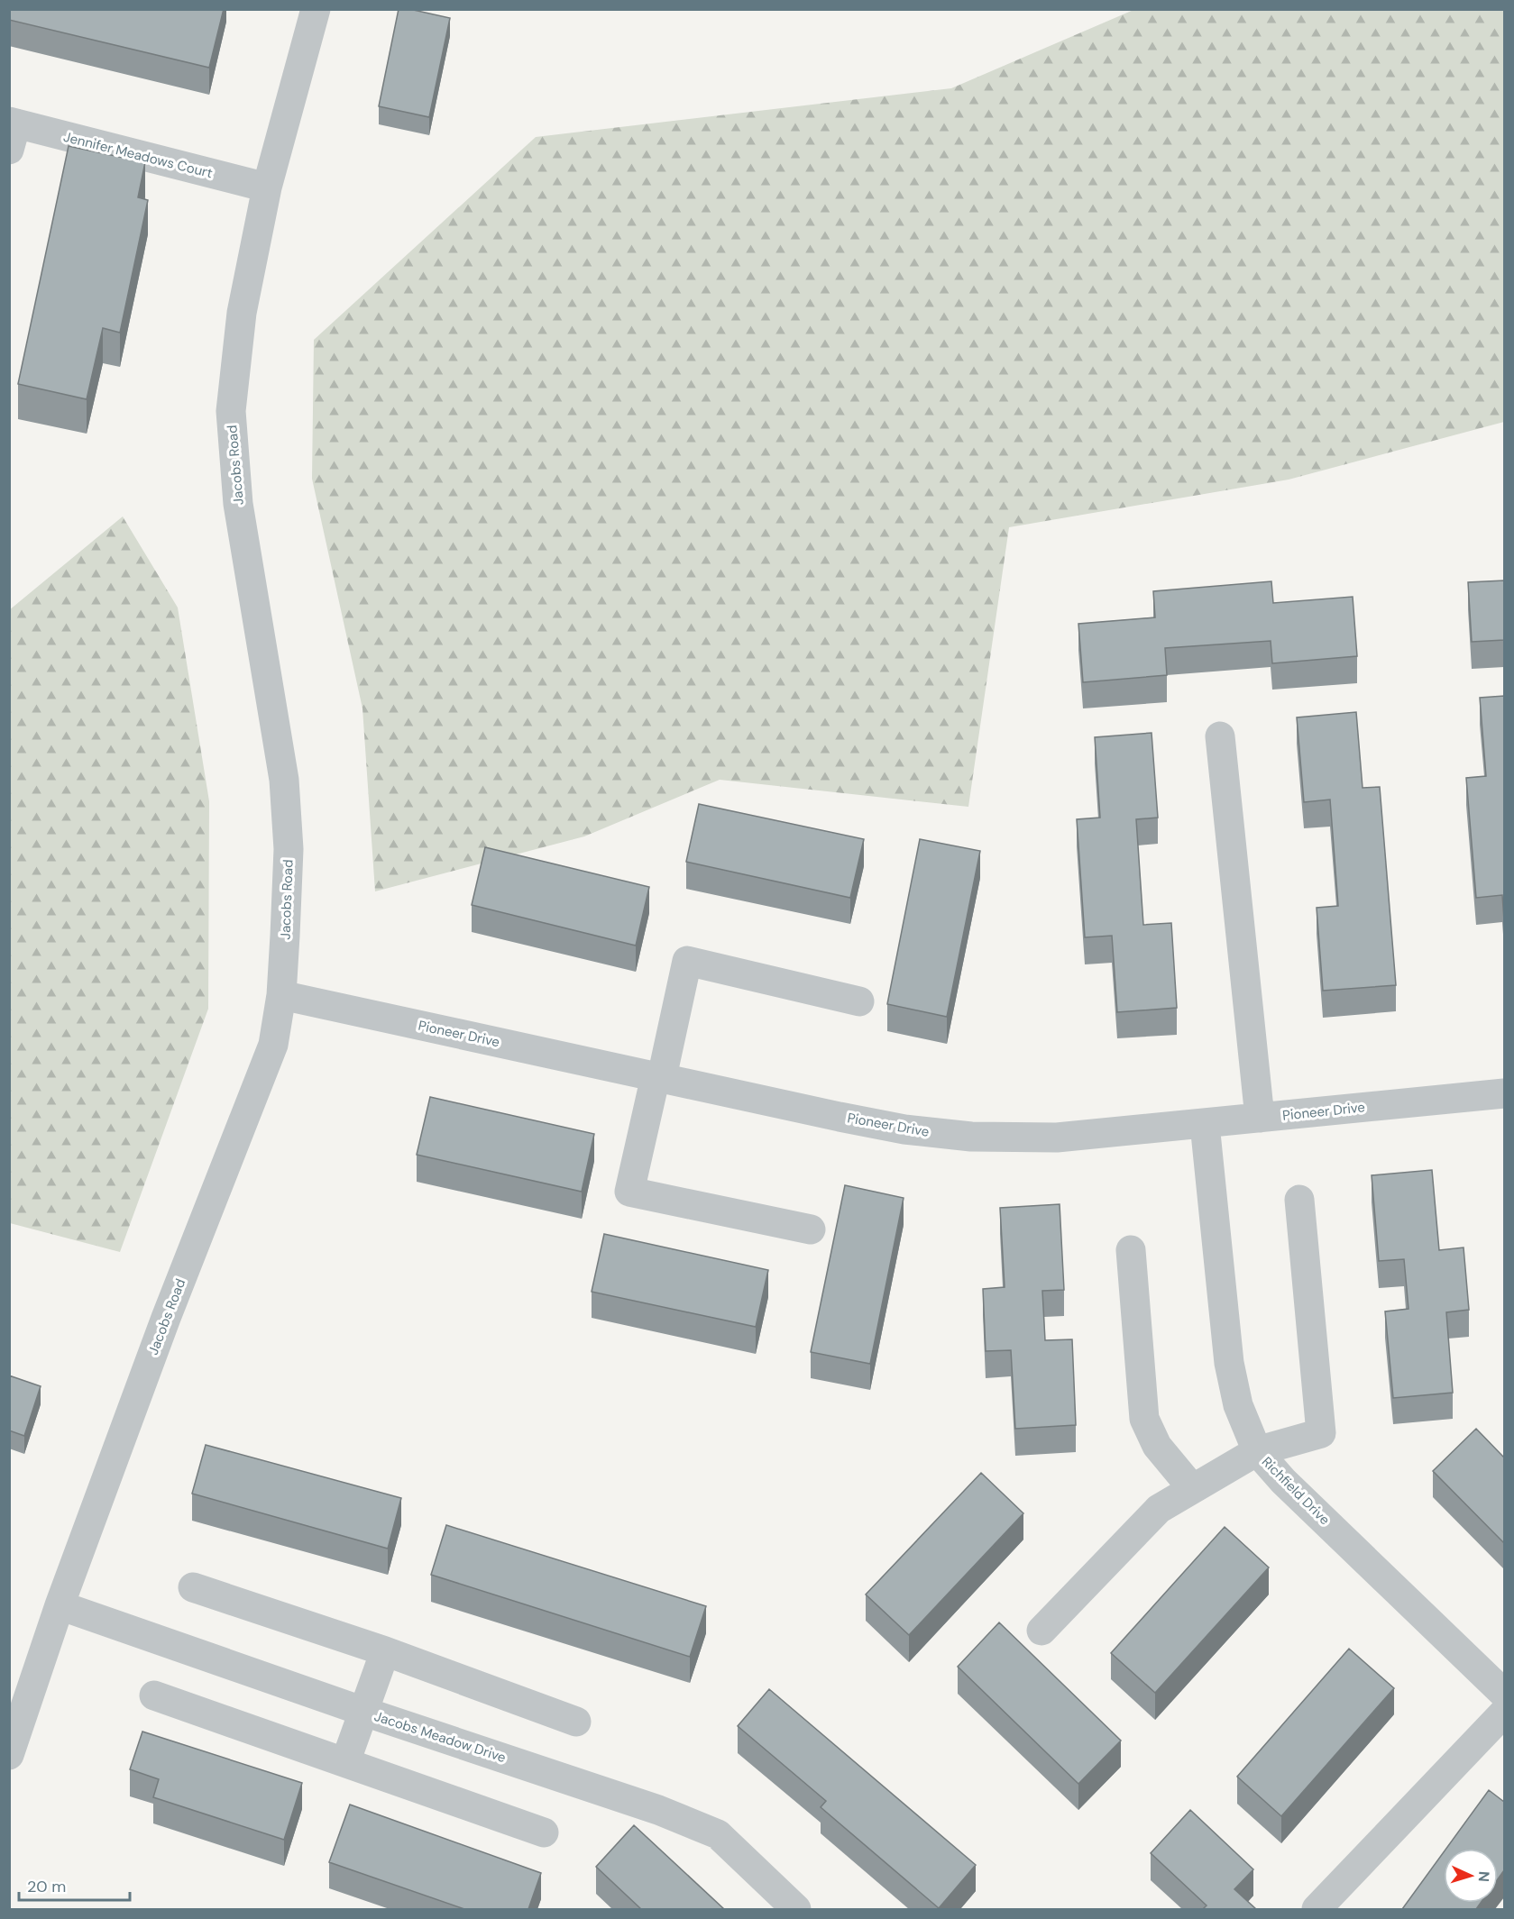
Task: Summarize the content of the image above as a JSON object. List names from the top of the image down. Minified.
{"streets":{"street":["Jennifer Meadows Court","Jacobs Road","Pioneer Drive","Richfield Drive","Jacobs Meadow Drive"]},"crossings":[["Jennifer Meadows Court","Jacobs Road"],["Jacobs Road","Pioneer Drive"],["Jacobs Road","Jacobs Meadow Drive"],["Pioneer Drive","Richfield Drive"]],"scale_bar":"20 m","north":"right"}
